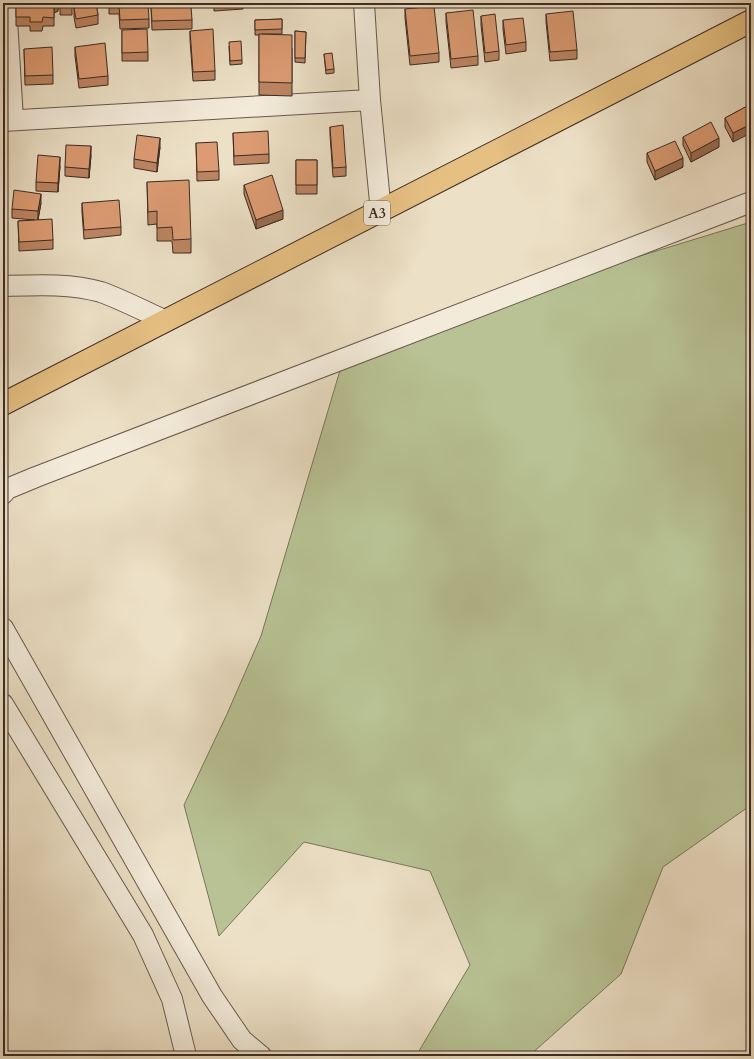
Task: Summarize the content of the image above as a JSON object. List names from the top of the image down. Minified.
{"streets":{"highway":["A3"]}}
